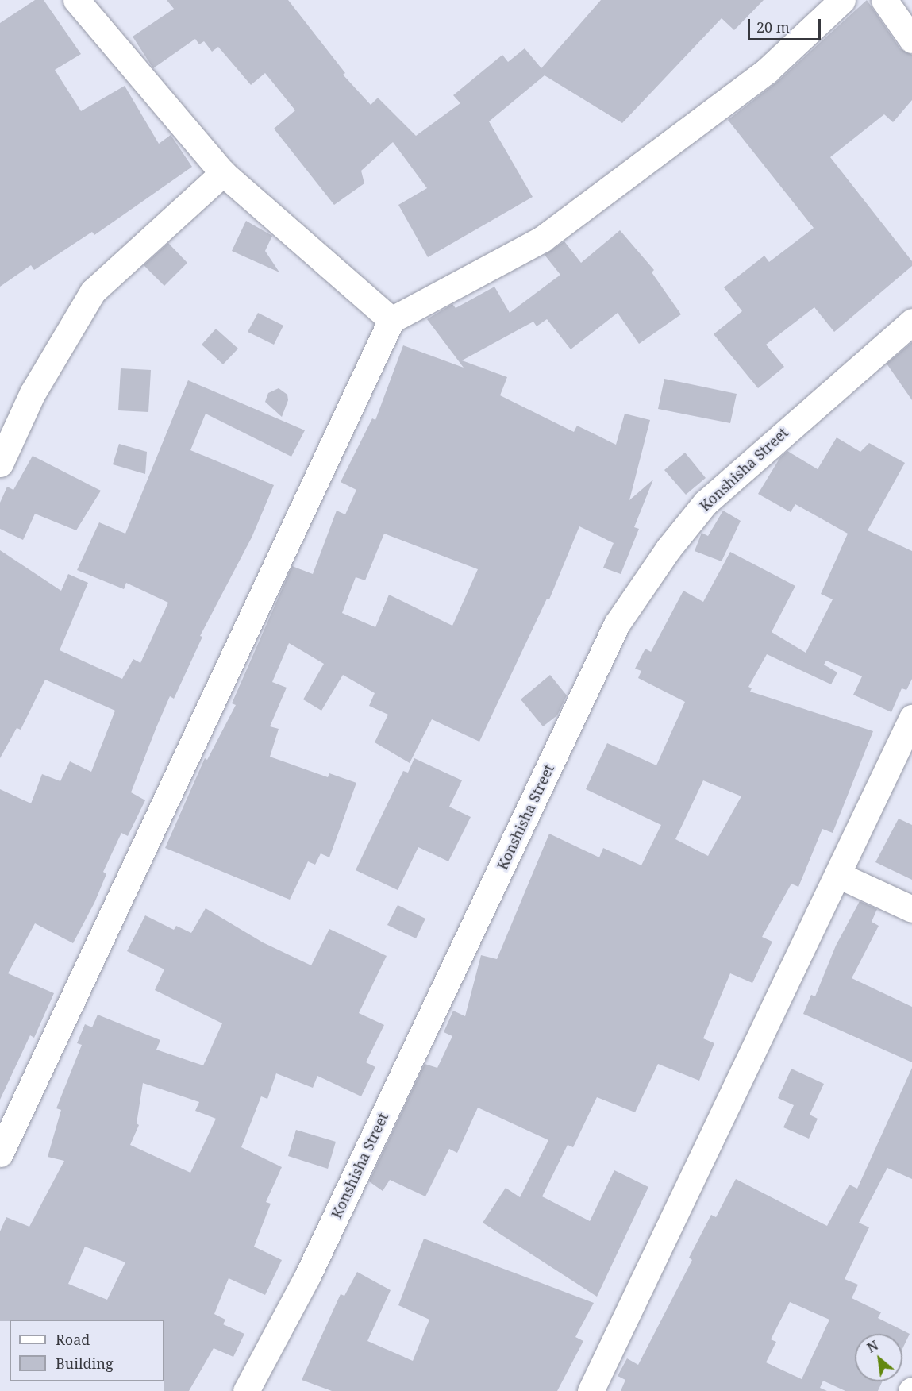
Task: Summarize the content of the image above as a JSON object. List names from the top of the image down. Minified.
{"streets":{"street":["Konshisha Street"]},"legend":["Road","Building"],"scale_bar":"20 m","north":"top left"}
